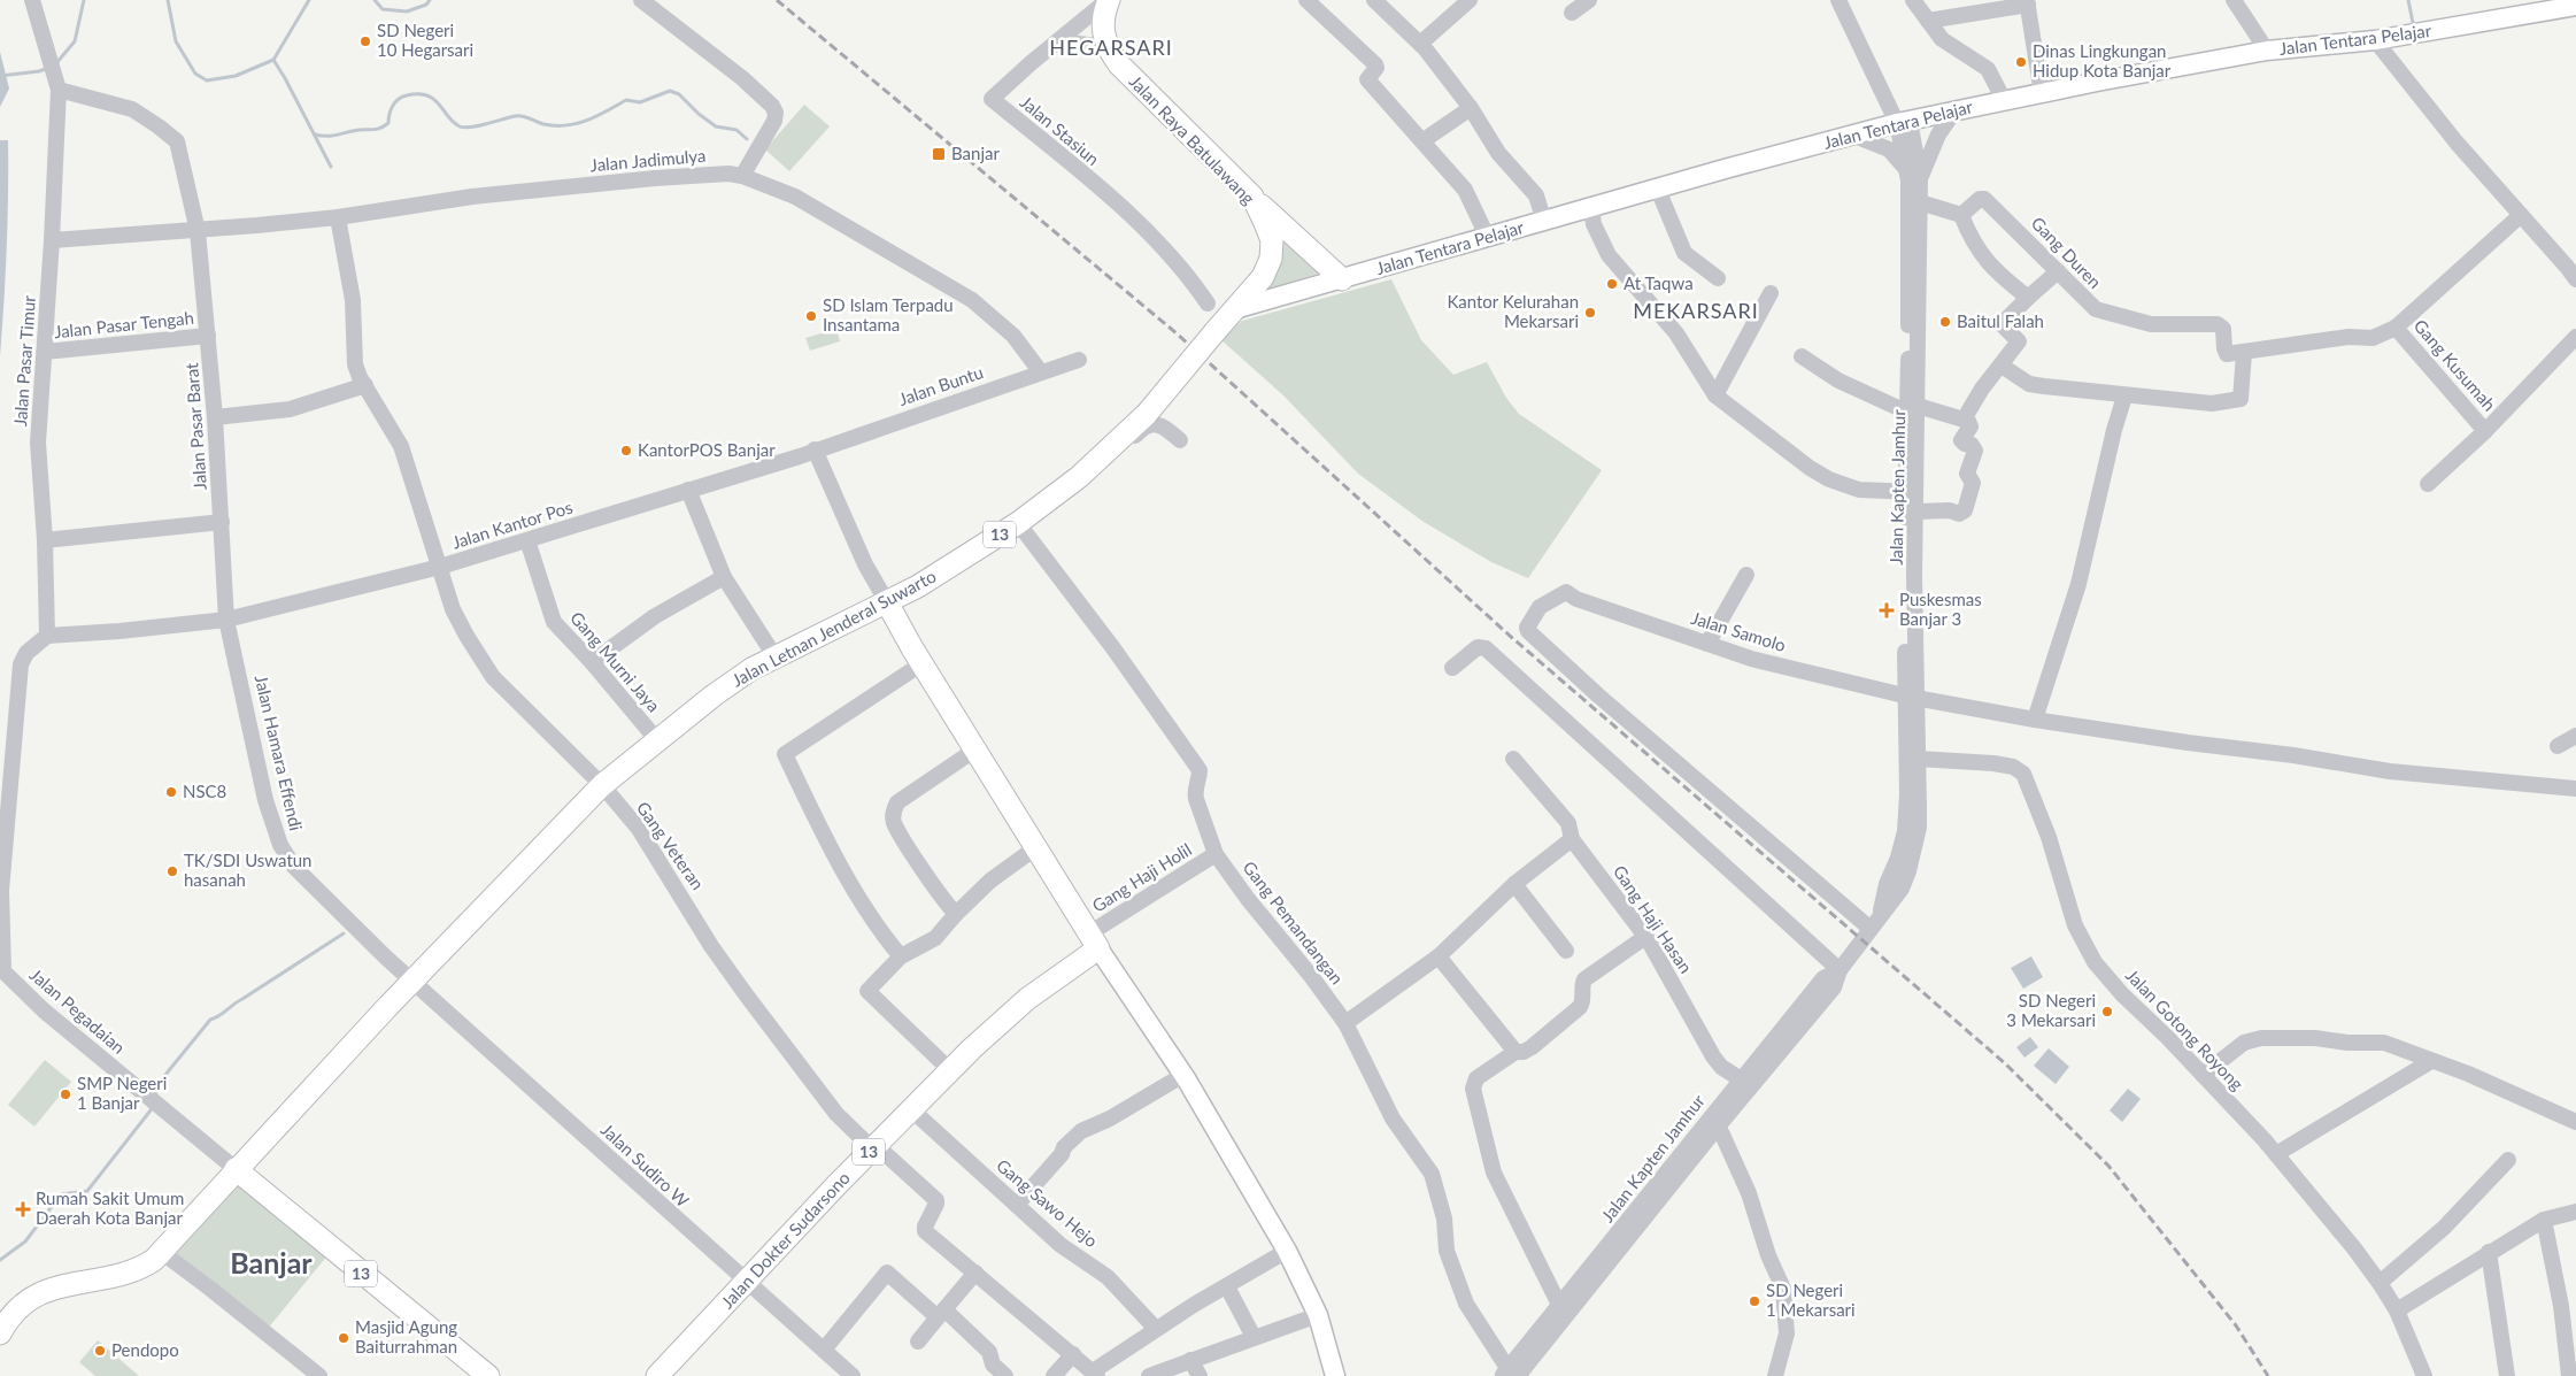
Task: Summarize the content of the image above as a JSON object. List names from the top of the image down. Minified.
{"streets":{"highway":["Jalan Raya Batulawang","13","Jalan Letnan Jenderal Suwarto","Jalan Dokter Sudarsono"],"main road":["Jalan Tentara Pelajar"],"street":["Jalan Stasiun","Jalan Jadimulya","Gang Duren","Jalan Pasar Tengah","Jalan Pasar Timur","Gang Kusumah","Jalan Buntu","Jalan Pasar Barat","Jalan Kapten Jamhur","Jalan Kantor Pos","Jalan Samolo","Gang Murni Jaya","Jalan Hamara Effendi","Gang Veteran","Gang Haji Holil","Gang Haji Hasan","Gang Pemandangan","Jalan Pegadaian","Jalan Gotong Royong","Jalan Sudiro W","Gang Sawo Hejo"]},"crossings":[["Jalan Tentara Pelajar","Jalan Raya Batulawang"],["Jalan Tentara Pelajar","Jalan Kapten Jamhur"],["Jalan Raya Batulawang","Jalan Letnan Jenderal Suwarto"],["Jalan Jadimulya","Jalan Pasar Timur"],["Jalan Jadimulya","Jalan Buntu"],["Jalan Jadimulya","Jalan Pasar Barat"],["Jalan Jadimulya","Gang Veteran"],["Jalan Pasar Tengah","Jalan Pasar Timur"],["Jalan Pasar Tengah","Jalan Pasar Barat"],["Jalan Pasar Timur","Jalan Pasar Barat"],["Jalan Pasar Timur","Jalan Kantor Pos"],["Jalan Pasar Timur","Jalan Pegadaian"],["Jalan Buntu","Jalan Kantor Pos"],["Jalan Pasar Barat","Jalan Kantor Pos"],["Jalan Pasar Barat","Jalan Hamara Effendi"],["Jalan Kapten Jamhur","Jalan Samolo"],["Jalan Kapten Jamhur","Gang Haji Hasan"],["Jalan Kapten Jamhur","Gang Pemandangan"],["Jalan Kapten Jamhur","Jalan Gotong Royong"],["Jalan Kantor Pos","Gang Murni Jaya"],["Jalan Kantor Pos","Jalan Hamara Effendi"],["Jalan Kantor Pos","Gang Veteran"],["Jalan Kantor Pos","Jalan Pegadaian"],["13","Jalan Letnan Jenderal Suwarto"],["13","Jalan Hamara Effendi"],["13","Jalan Pegadaian"],["13","Jalan Sudiro W"],["Jalan Letnan Jenderal Suwarto","Gang Murni Jaya"],["Jalan Letnan Jenderal Suwarto","Jalan Hamara Effendi"],["Jalan Letnan Jenderal Suwarto","Gang Veteran"],["Jalan Letnan Jenderal Suwarto","Gang Pemandangan"],["Jalan Letnan Jenderal Suwarto","Jalan Sudiro W"],["Jalan Hamara Effendi","Jalan Sudiro W"],["Gang Veteran","Jalan Dokter Sudarsono"],["Gang Haji Holil","Gang Pemandangan"],["Gang Haji Holil","Jalan Dokter Sudarsono"],["Jalan Sudiro W","Jalan Dokter Sudarsono"],["Gang Sawo Hejo","Jalan Dokter Sudarsono"]],"districts":["HEGARSARI","MEKARSARI","Banjar"],"places":{"other":["SD Negeri 10 Hegarsari","Dinas Lingkungan Hidup Kota Banjar","At Taqwa","Kantor Kelurahan Mekarsari","SD Islam Terpadu Insantama","Baitul Falah","KantorPOS Banjar","NSC8","TK/SDI Uswatun hasanah","SD Negeri 3 Mekarsari","SMP Negeri 1 Banjar","SD Negeri 1 Mekarsari","Masjid Agung Baiturrahman","Pendopo"],"transit":["Banjar"],"health":["Puskesmas Banjar 3","Rumah Sakit Umum Daerah Kota Banjar"]}}
